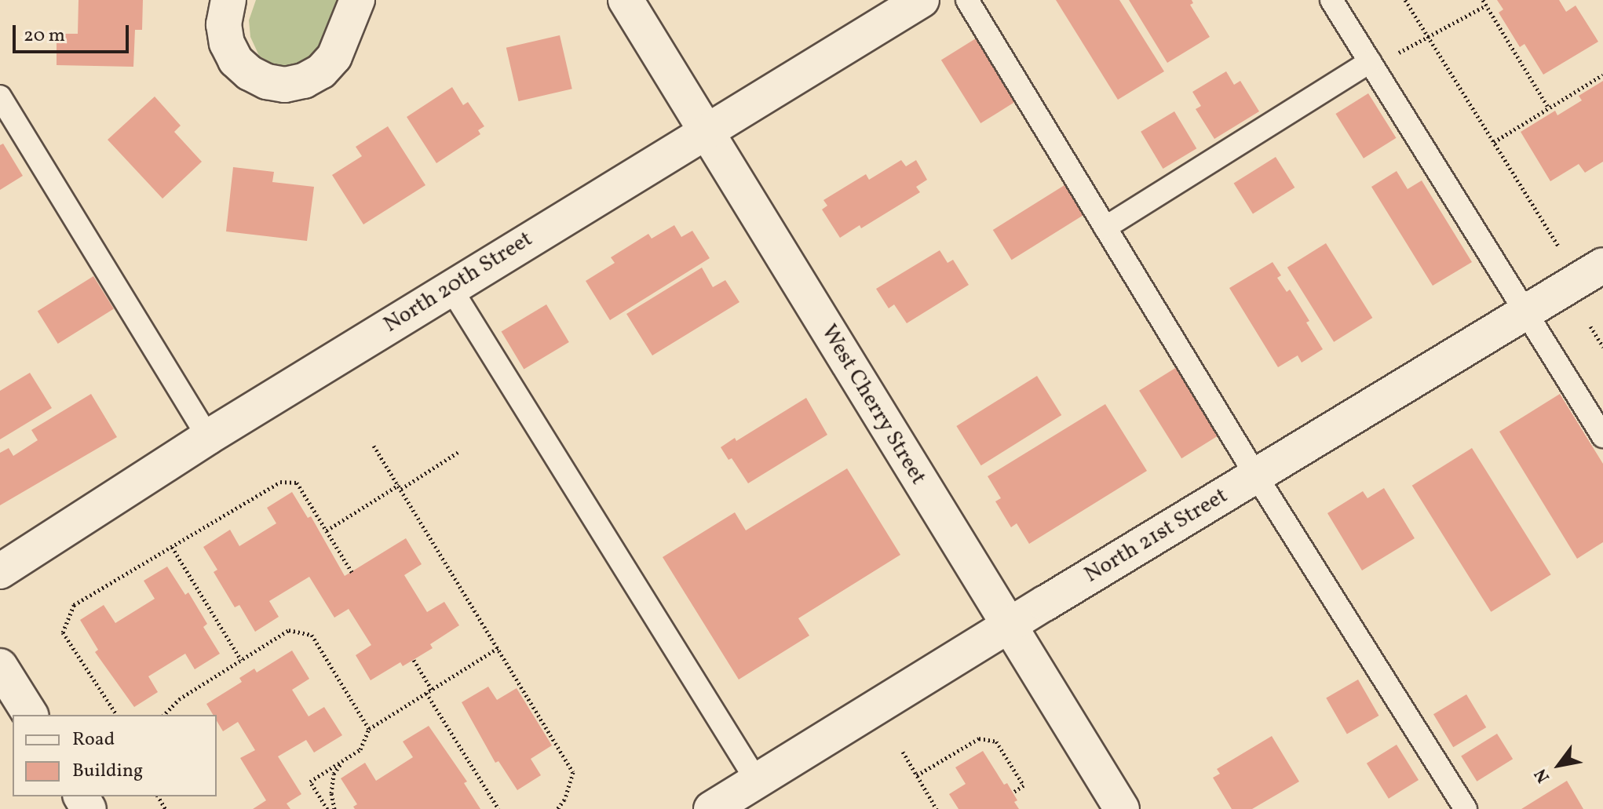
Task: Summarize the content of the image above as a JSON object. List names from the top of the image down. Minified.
{"streets":{"street":["North 20th Street","West Cherry Street","North 21st Street"]},"crossings":[["North 20th Street","West Cherry Street"],["West Cherry Street","North 21st Street"]],"legend":["Road","Building"],"scale_bar":"20 m","north":"bottom left"}
